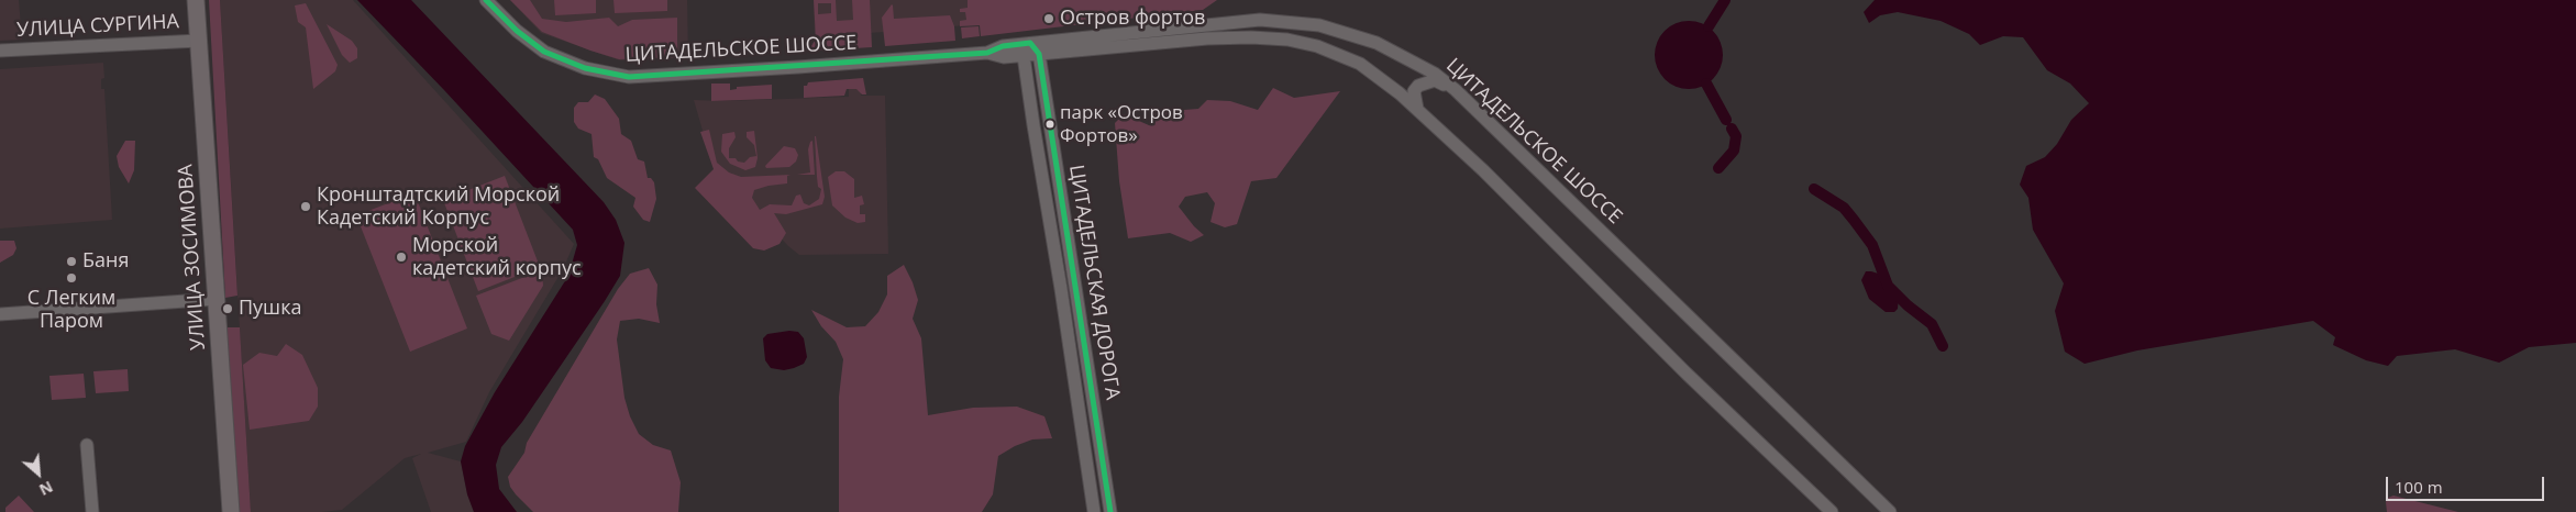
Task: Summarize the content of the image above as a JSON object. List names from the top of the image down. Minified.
{"streets":{"main road":["УЛИЦА ЗОСИМОВА"],"street":["УЛИЦА СУРГИНА","ЦИТАДЕЛЬСКОЕ ШОССЕ","ЦИТАДЕЛЬСКАЯ ДОРОГА"]},"crossings":[["УЛИЦА СУРГИНА","УЛИЦА ЗОСИМОВА"],["ЦИТАДЕЛЬСКОЕ ШОССЕ","ЦИТАДЕЛЬСКАЯ ДОРОГА"]],"places":["Остров фортов","парк «Остров Фортов»","Кронштадтский Морской Кадетский Корпус","Морской кадетский корпус","Баня","С Легким Паром","Пушка"],"scale_bar":"100 m","north":"bottom right"}
